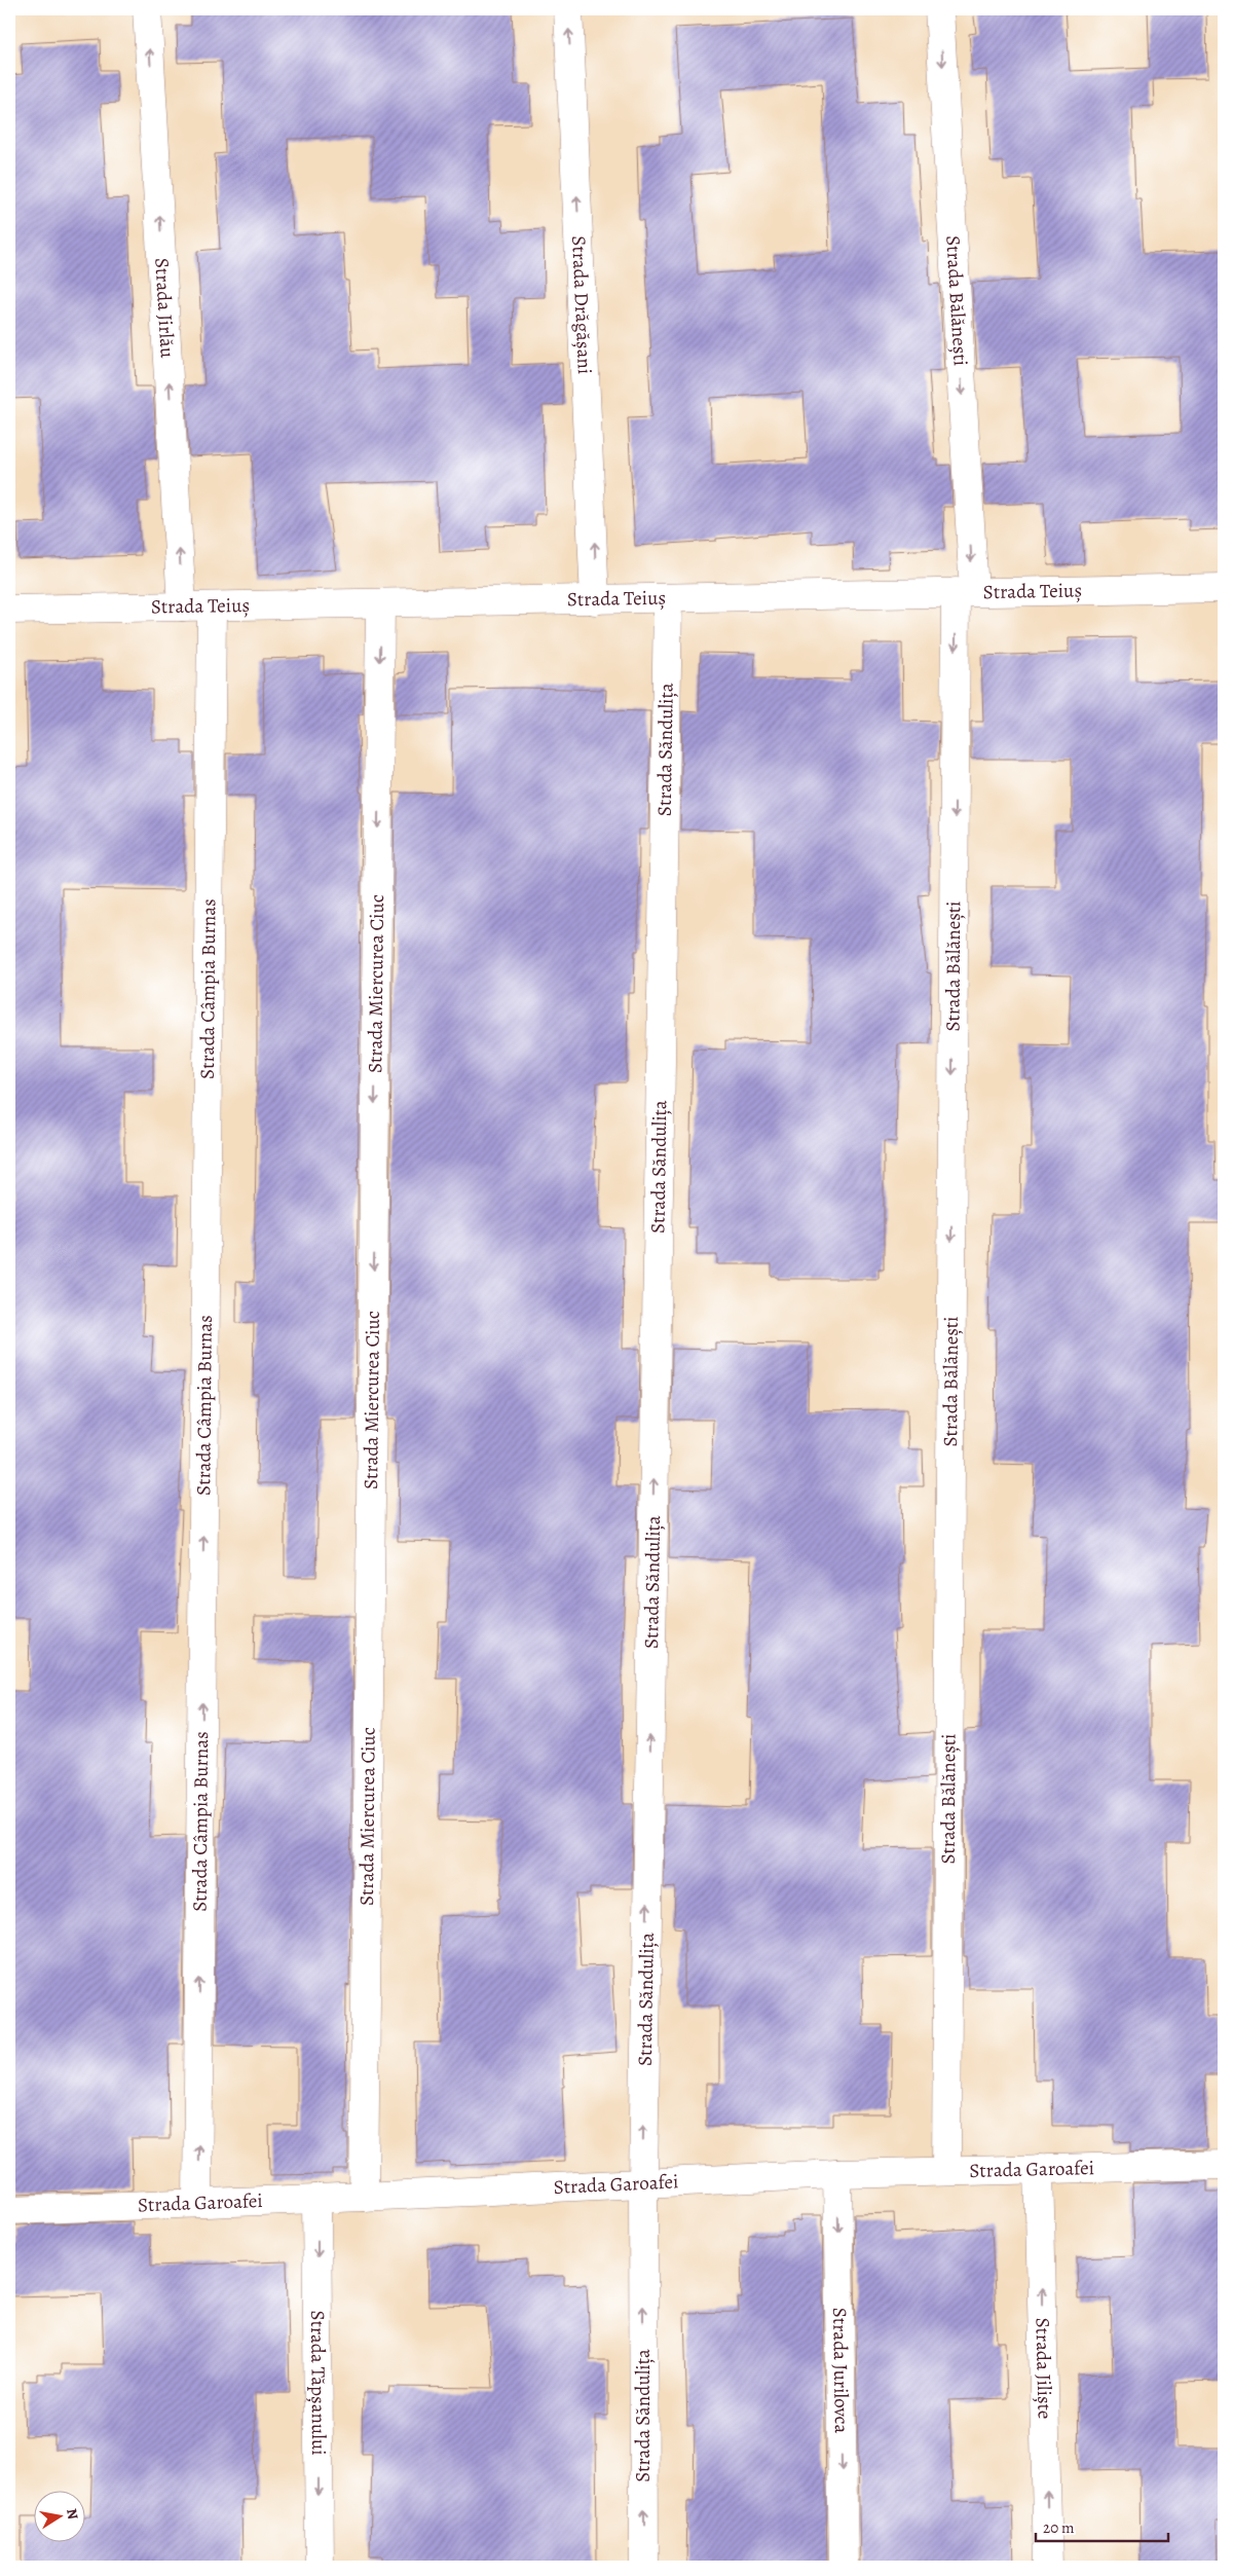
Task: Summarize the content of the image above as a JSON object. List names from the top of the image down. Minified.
{"streets":{"street":["Strada Bălănești","Strada Drăgășani","Strada Jirlău","Strada Teiuș","Strada Săndulița","Strada Miercurea Ciuc","Strada Câmpia Burnas","Strada Garoafei","Strada Jiliște","Strada Jurilovca","Strada Tăpșanului"]},"crossings":[["Strada Bălănești","Strada Teiuș"],["Strada Bălănești","Strada Garoafei"],["Strada Drăgășani","Strada Teiuș"],["Strada Jirlău","Strada Teiuș"],["Strada Teiuș","Strada Săndulița"],["Strada Teiuș","Strada Miercurea Ciuc"],["Strada Teiuș","Strada Câmpia Burnas"],["Strada Săndulița","Strada Garoafei"],["Strada Miercurea Ciuc","Strada Garoafei"],["Strada Câmpia Burnas","Strada Garoafei"],["Strada Garoafei","Strada Jiliște"],["Strada Garoafei","Strada Jurilovca"],["Strada Garoafei","Strada Tăpșanului"]],"one_way":["Strada Bălănești","Strada Drăgășani","Strada Jirlău","Strada Săndulița","Strada Miercurea Ciuc","Strada Câmpia Burnas","Strada Jiliște","Strada Jurilovca","Strada Tăpșanului"],"scale_bar":"20 m","north":"right"}
